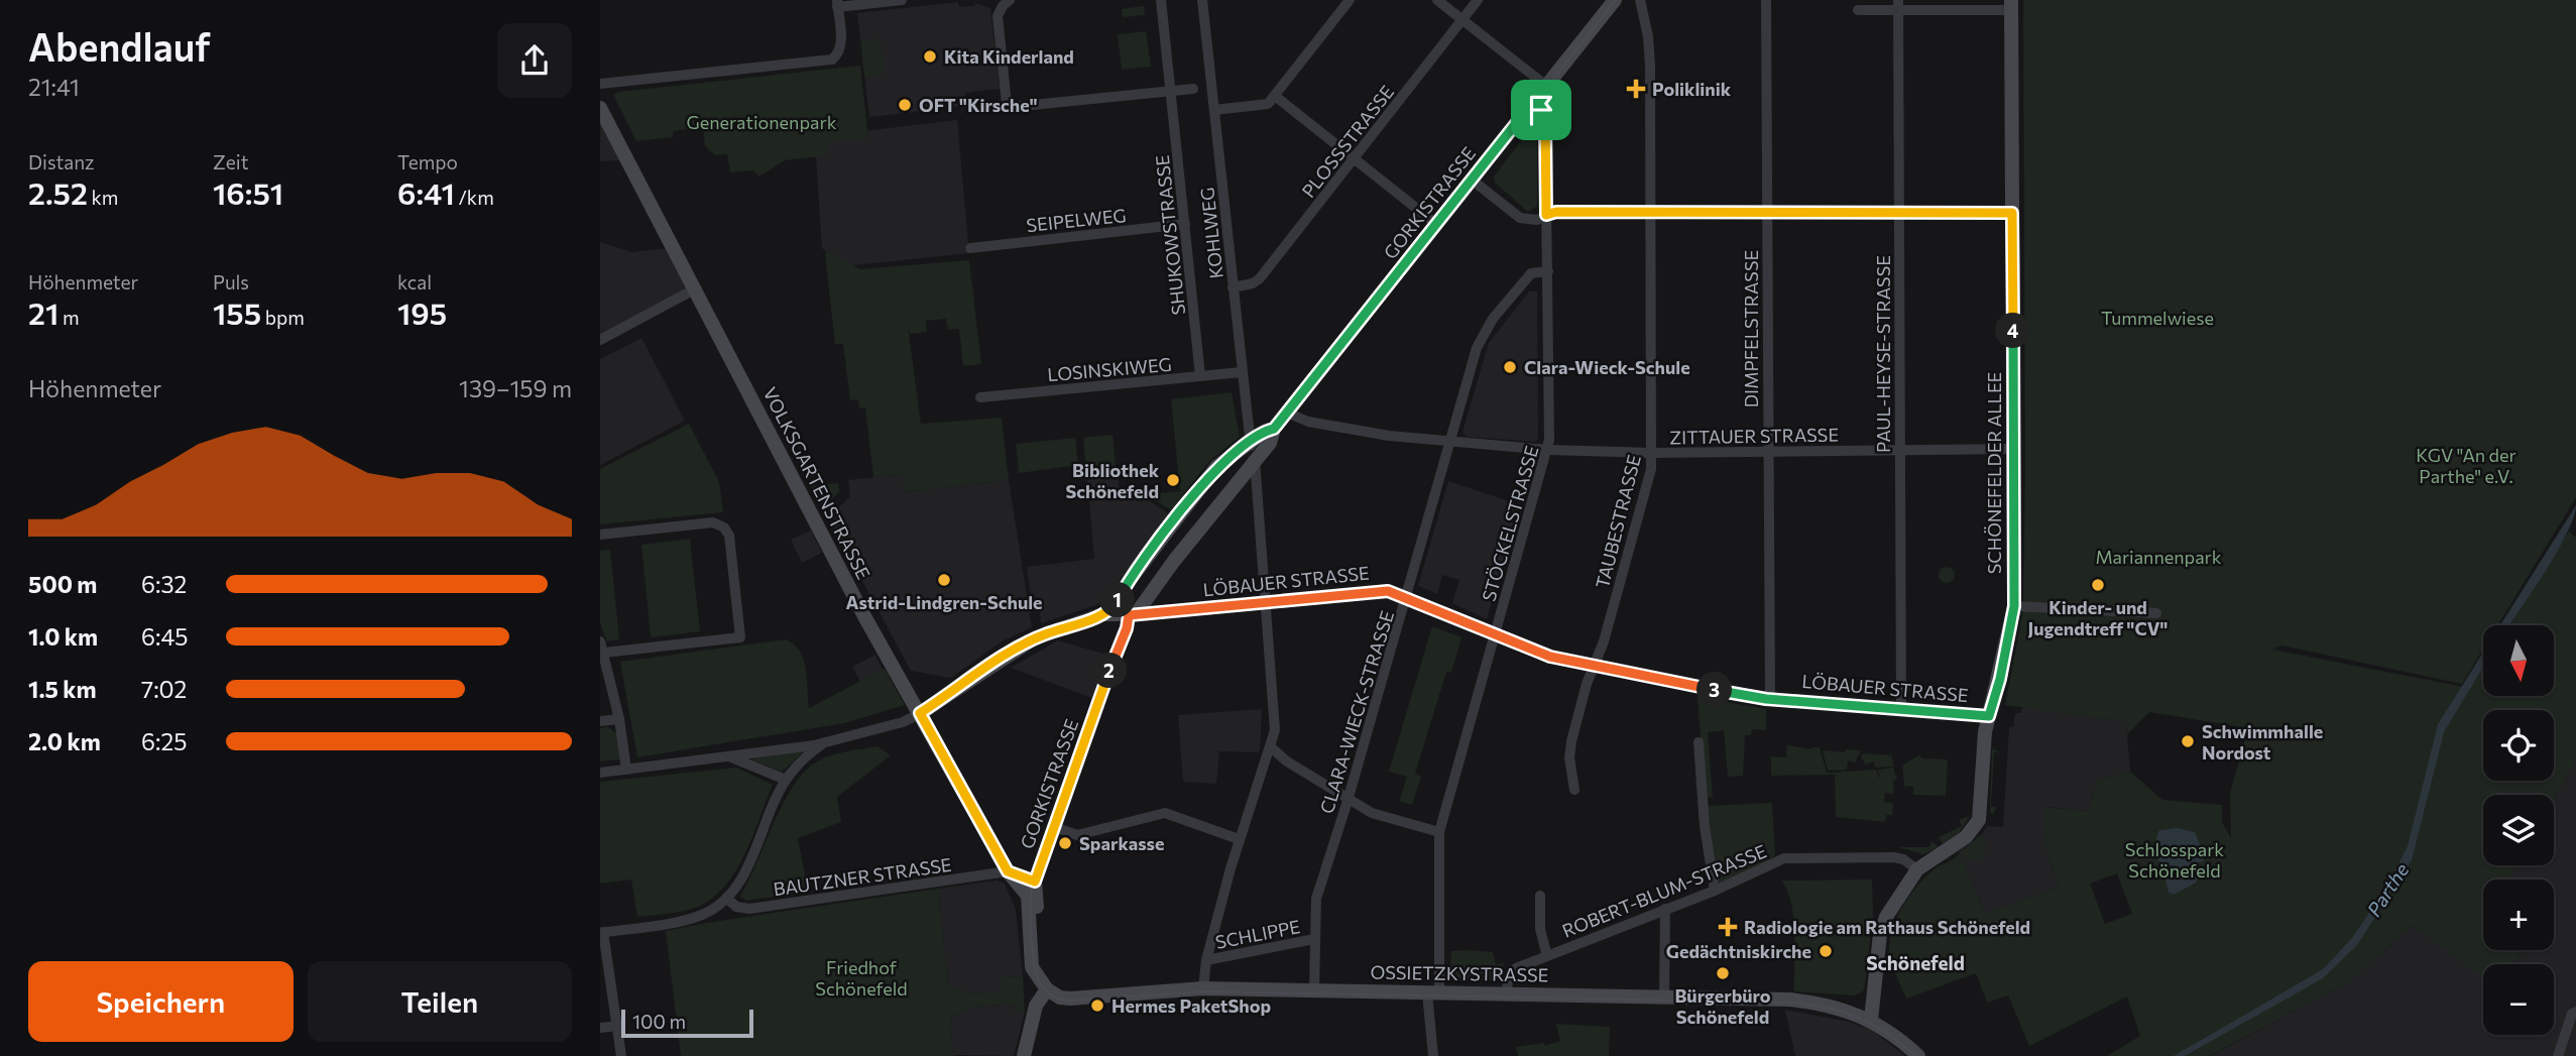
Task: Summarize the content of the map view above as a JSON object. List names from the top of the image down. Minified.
{"streets":{"main road":["GORKISTRASSE","SCHÖNEFELDER ALLEE","VOLKSGARTENSTRASSE","LÖBAUER STRASSE","OSSIETZKYSTRASSE"],"street":["PLOSSSTRASSE","SEIPELWEG","KOHLWEG","SHUKOWSTRASSE","DIMPFELSTRASSE","PAUL-HEYSE-STRASSE","LOSINSKIWEG","ZITTAUER STRASSE","TAUBESTRASSE","STÖCKELSTRASSE","CLARA-WIECK-STRASSE","BAUTZNER STRASSE","ROBERT-BLUM-STRASSE","SCHLIPPE"]},"crossings":[["PLOSSSTRASSE","KOHLWEG"],["GORKISTRASSE","KOHLWEG"],["GORKISTRASSE","ZITTAUER STRASSE"],["GORKISTRASSE","VOLKSGARTENSTRASSE"],["GORKISTRASSE","STÖCKELSTRASSE"],["GORKISTRASSE","LÖBAUER STRASSE"],["SEIPELWEG","SHUKOWSTRASSE"],["KOHLWEG","LOSINSKIWEG"],["KOHLWEG","LÖBAUER STRASSE"],["KOHLWEG","SCHLIPPE"],["KOHLWEG","OSSIETZKYSTRASSE"],["SHUKOWSTRASSE","LOSINSKIWEG"],["DIMPFELSTRASSE","ZITTAUER STRASSE"],["DIMPFELSTRASSE","LÖBAUER STRASSE"],["PAUL-HEYSE-STRASSE","ZITTAUER STRASSE"],["PAUL-HEYSE-STRASSE","LÖBAUER STRASSE"],["ZITTAUER STRASSE","SCHÖNEFELDER ALLEE"],["ZITTAUER STRASSE","TAUBESTRASSE"],["ZITTAUER STRASSE","STÖCKELSTRASSE"],["ZITTAUER STRASSE","CLARA-WIECK-STRASSE"],["SCHÖNEFELDER ALLEE","LÖBAUER STRASSE"],["SCHÖNEFELDER ALLEE","ROBERT-BLUM-STRASSE"],["VOLKSGARTENSTRASSE","LÖBAUER STRASSE"],["VOLKSGARTENSTRASSE","BAUTZNER STRASSE"],["TAUBESTRASSE","LÖBAUER STRASSE"],["STÖCKELSTRASSE","LÖBAUER STRASSE"],["STÖCKELSTRASSE","CLARA-WIECK-STRASSE"],["STÖCKELSTRASSE","OSSIETZKYSTRASSE"],["LÖBAUER STRASSE","CLARA-WIECK-STRASSE"],["CLARA-WIECK-STRASSE","SCHLIPPE"],["CLARA-WIECK-STRASSE","OSSIETZKYSTRASSE"],["ROBERT-BLUM-STRASSE","OSSIETZKYSTRASSE"]],"districts":["Schönefeld"],"water":["Parthe"],"parks":["Generationenpark","Tummelwiese","KGV \"An der Parthe\" e.V.","Mariannenpark","Schlosspark Schönefeld","Friedhof Schönefeld"],"places":{"other":["Kita Kinderland","OFT \"Kirsche\"","Clara-Wieck-Schule","Bibliothek Schönefeld","Astrid-Lindgren-Schule","Kinder- und Jugendtreff \"CV\"","Schwimmhalle Nordost","Sparkasse","Gedächtniskirche","Bürgerbüro Schönefeld","Hermes PaketShop"],"health":["Poliklinik","Radiologie am Rathaus Schönefeld"]},"scale_bar":"100 m","north":"bottom","page":{"heading":["Abendlauf","21:41"],"stats":[["Distanz","2.52 km"],["Zeit","16:51"],["Tempo","6:41 /km"],["Höhenmeter","21 m"],["Puls","155 bpm"],["kcal","195"]],"pins":["4","1","2","3"],"chart":["Höhenmeter","139–159 m"],"list":[{"name":"500 m","note":"6:32"},{"name":"1.0 km","note":"6:45"},{"name":"1.5 km","note":"7:02"},{"name":"2.0 km","note":"6:25"}],"map_buttons":["+","−"],"buttons":["Speichern","Teilen"],"scale":"100 m"}}
